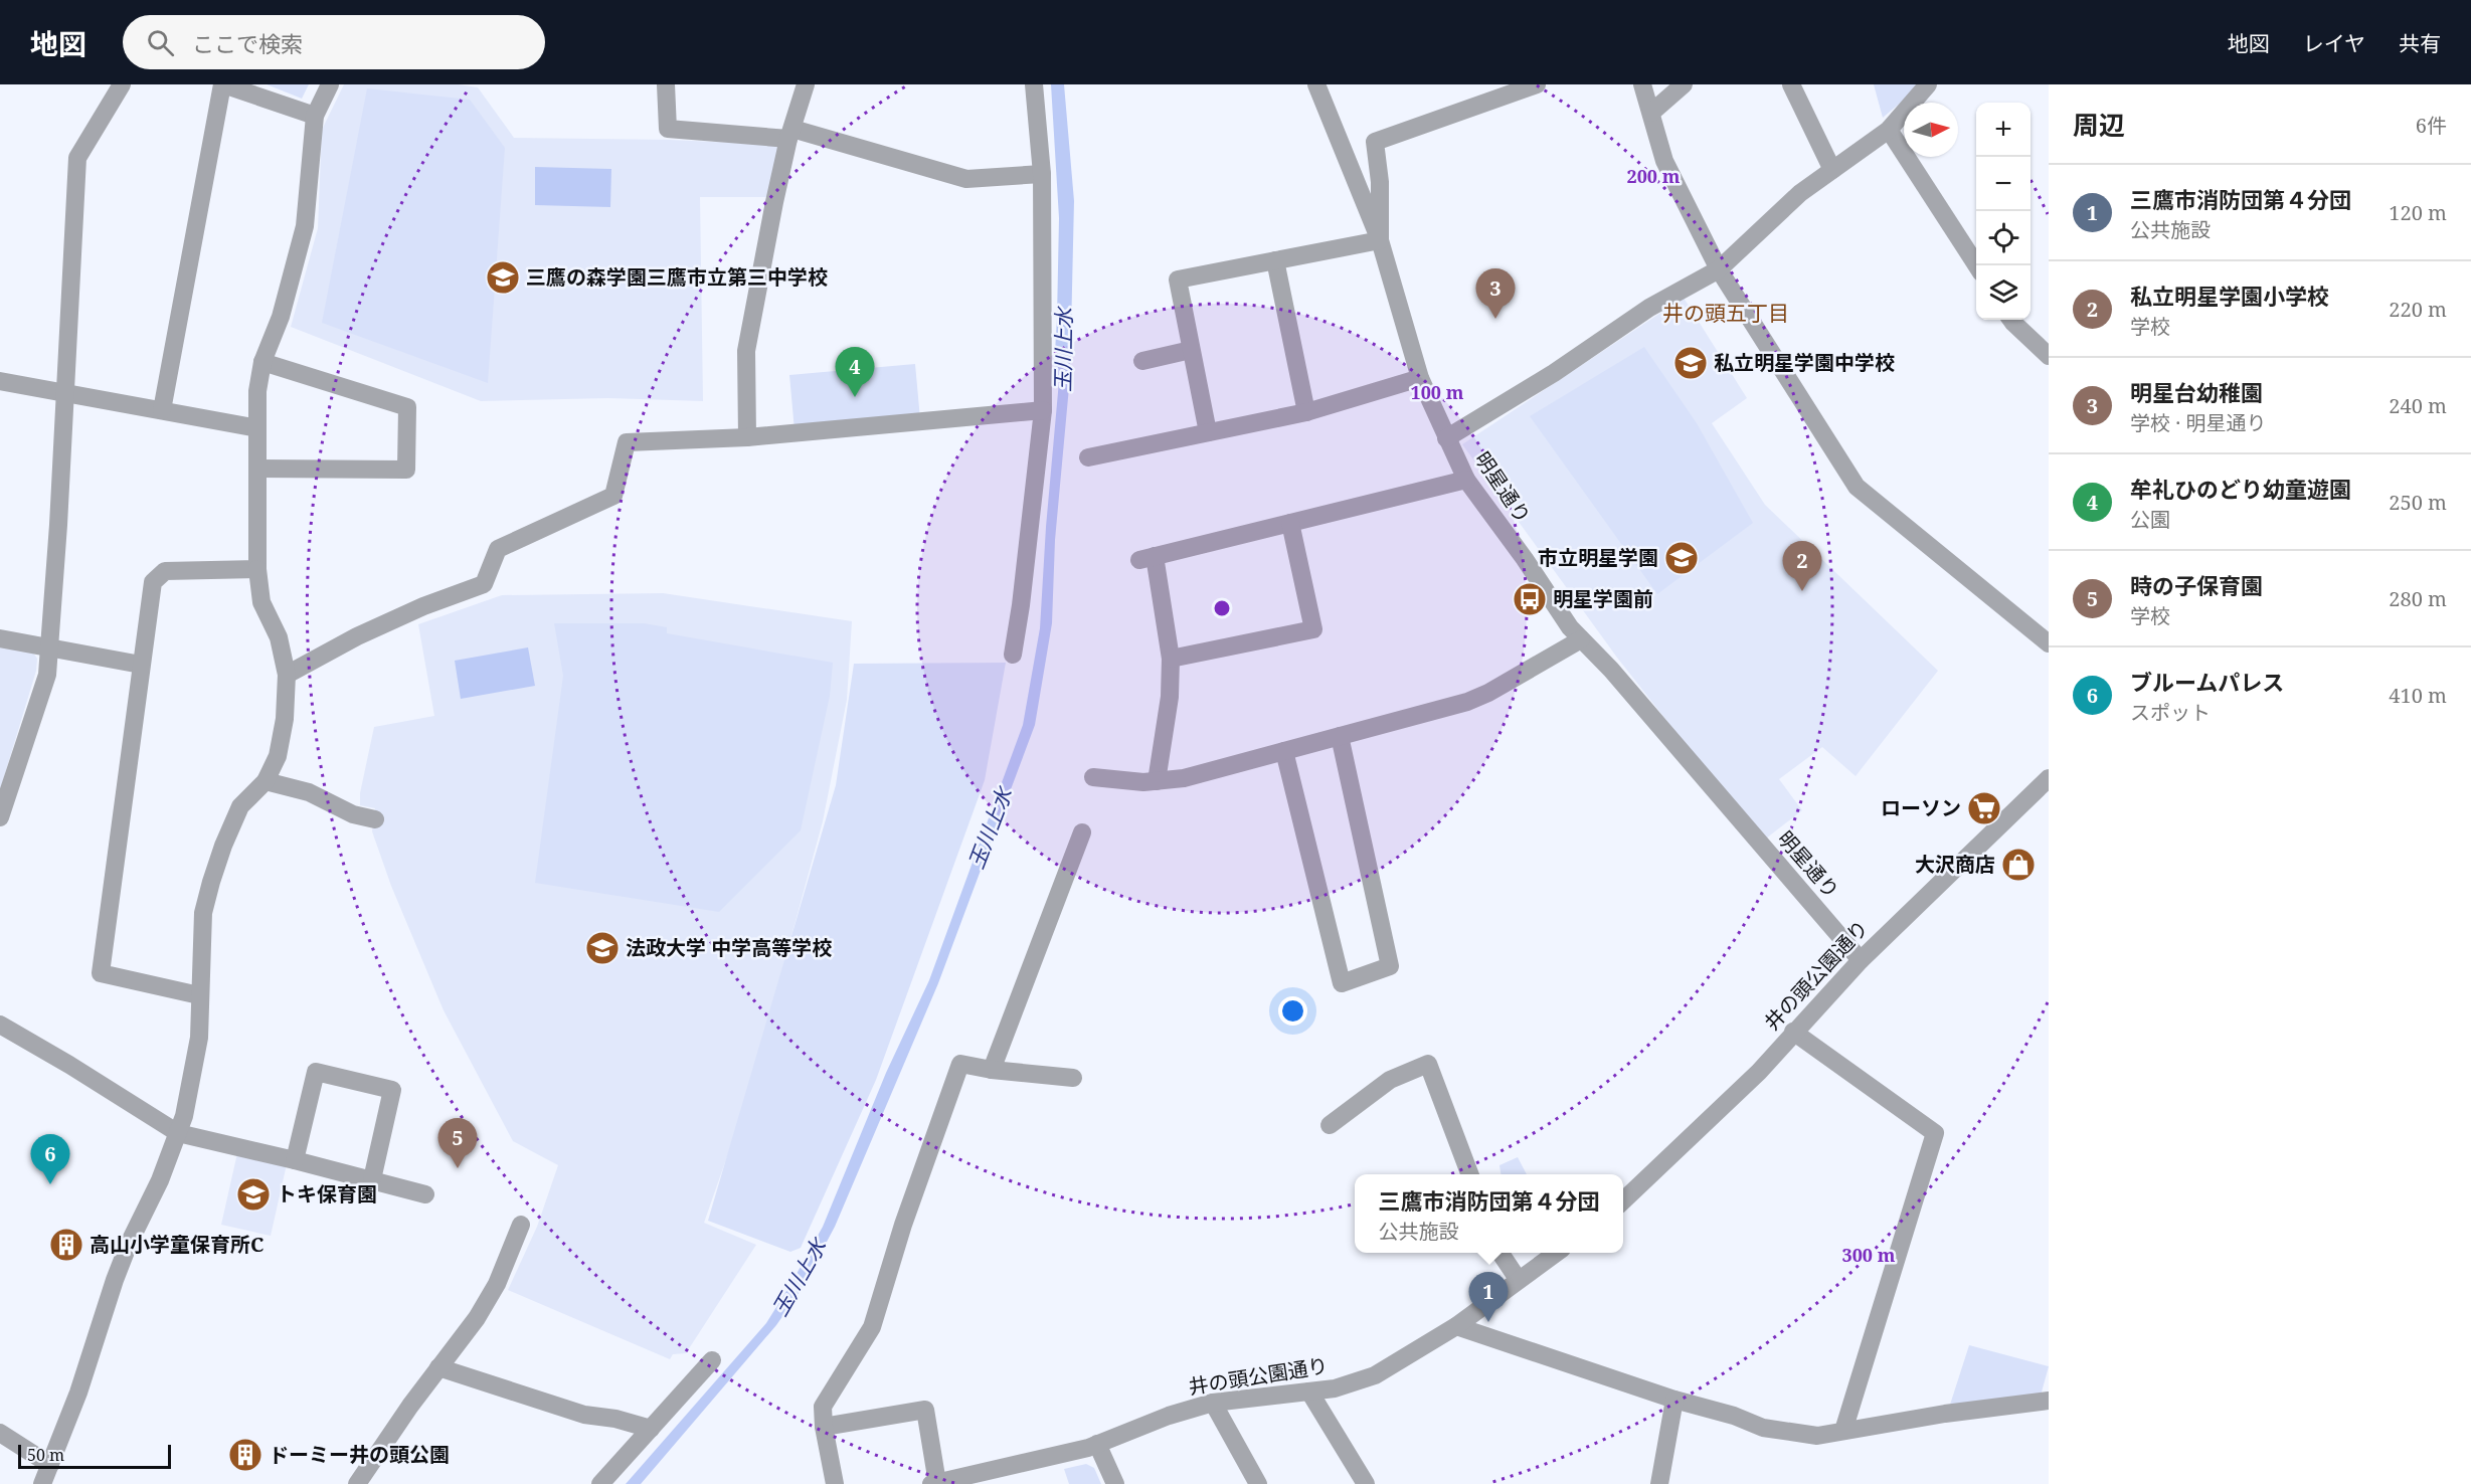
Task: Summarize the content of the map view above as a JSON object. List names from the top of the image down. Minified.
{"streets":{"street":["明星通り","井の頭公園通り"]},"crossings":[["明星通り","井の頭公園通り"]],"districts":["井の頭五丁目"],"water":["玉川上水"],"places":{"school or university":["三鷹の森学園三鷹市立第三中学校","私立明星学園中学校","市立明星学園","法政大学 中学高等学校","トキ保育園"],"bus stop":["明星学園前"],"supermarket":["ローソン"],"shop":["大沢商店"],"building":["高山小学童保育所C","ドーミー井の頭公園"]},"scale_bar":"50 m","north":"right","page":{"header":"地図","search":"ここで検索","nav":["地図","レイヤ","共有"],"heading":["周辺","6件"],"map_buttons":["+","−"],"list":[{"mark":"1","name":"三鷹市消防団第４分団","note":"公共施設","value":"120 m"},{"mark":"2","name":"私立明星学園小学校","note":"学校","value":"220 m"},{"mark":"3","name":"明星台幼稚園","note":"学校 · 明星通り","value":"240 m"},{"mark":"4","name":"牟礼ひのどり幼童遊園","note":"公園","value":"250 m"},{"mark":"5","name":"時の子保育園","note":"学校","value":"280 m"},{"mark":"6","name":"ブルームパレス","note":"スポット","value":"410 m"}],"pins":["3","4","2","5","6","1"],"popup":["三鷹市消防団第４分団","公共施設"],"scale":"50 m"},"rings":["200 m","100 m","300 m"]}
